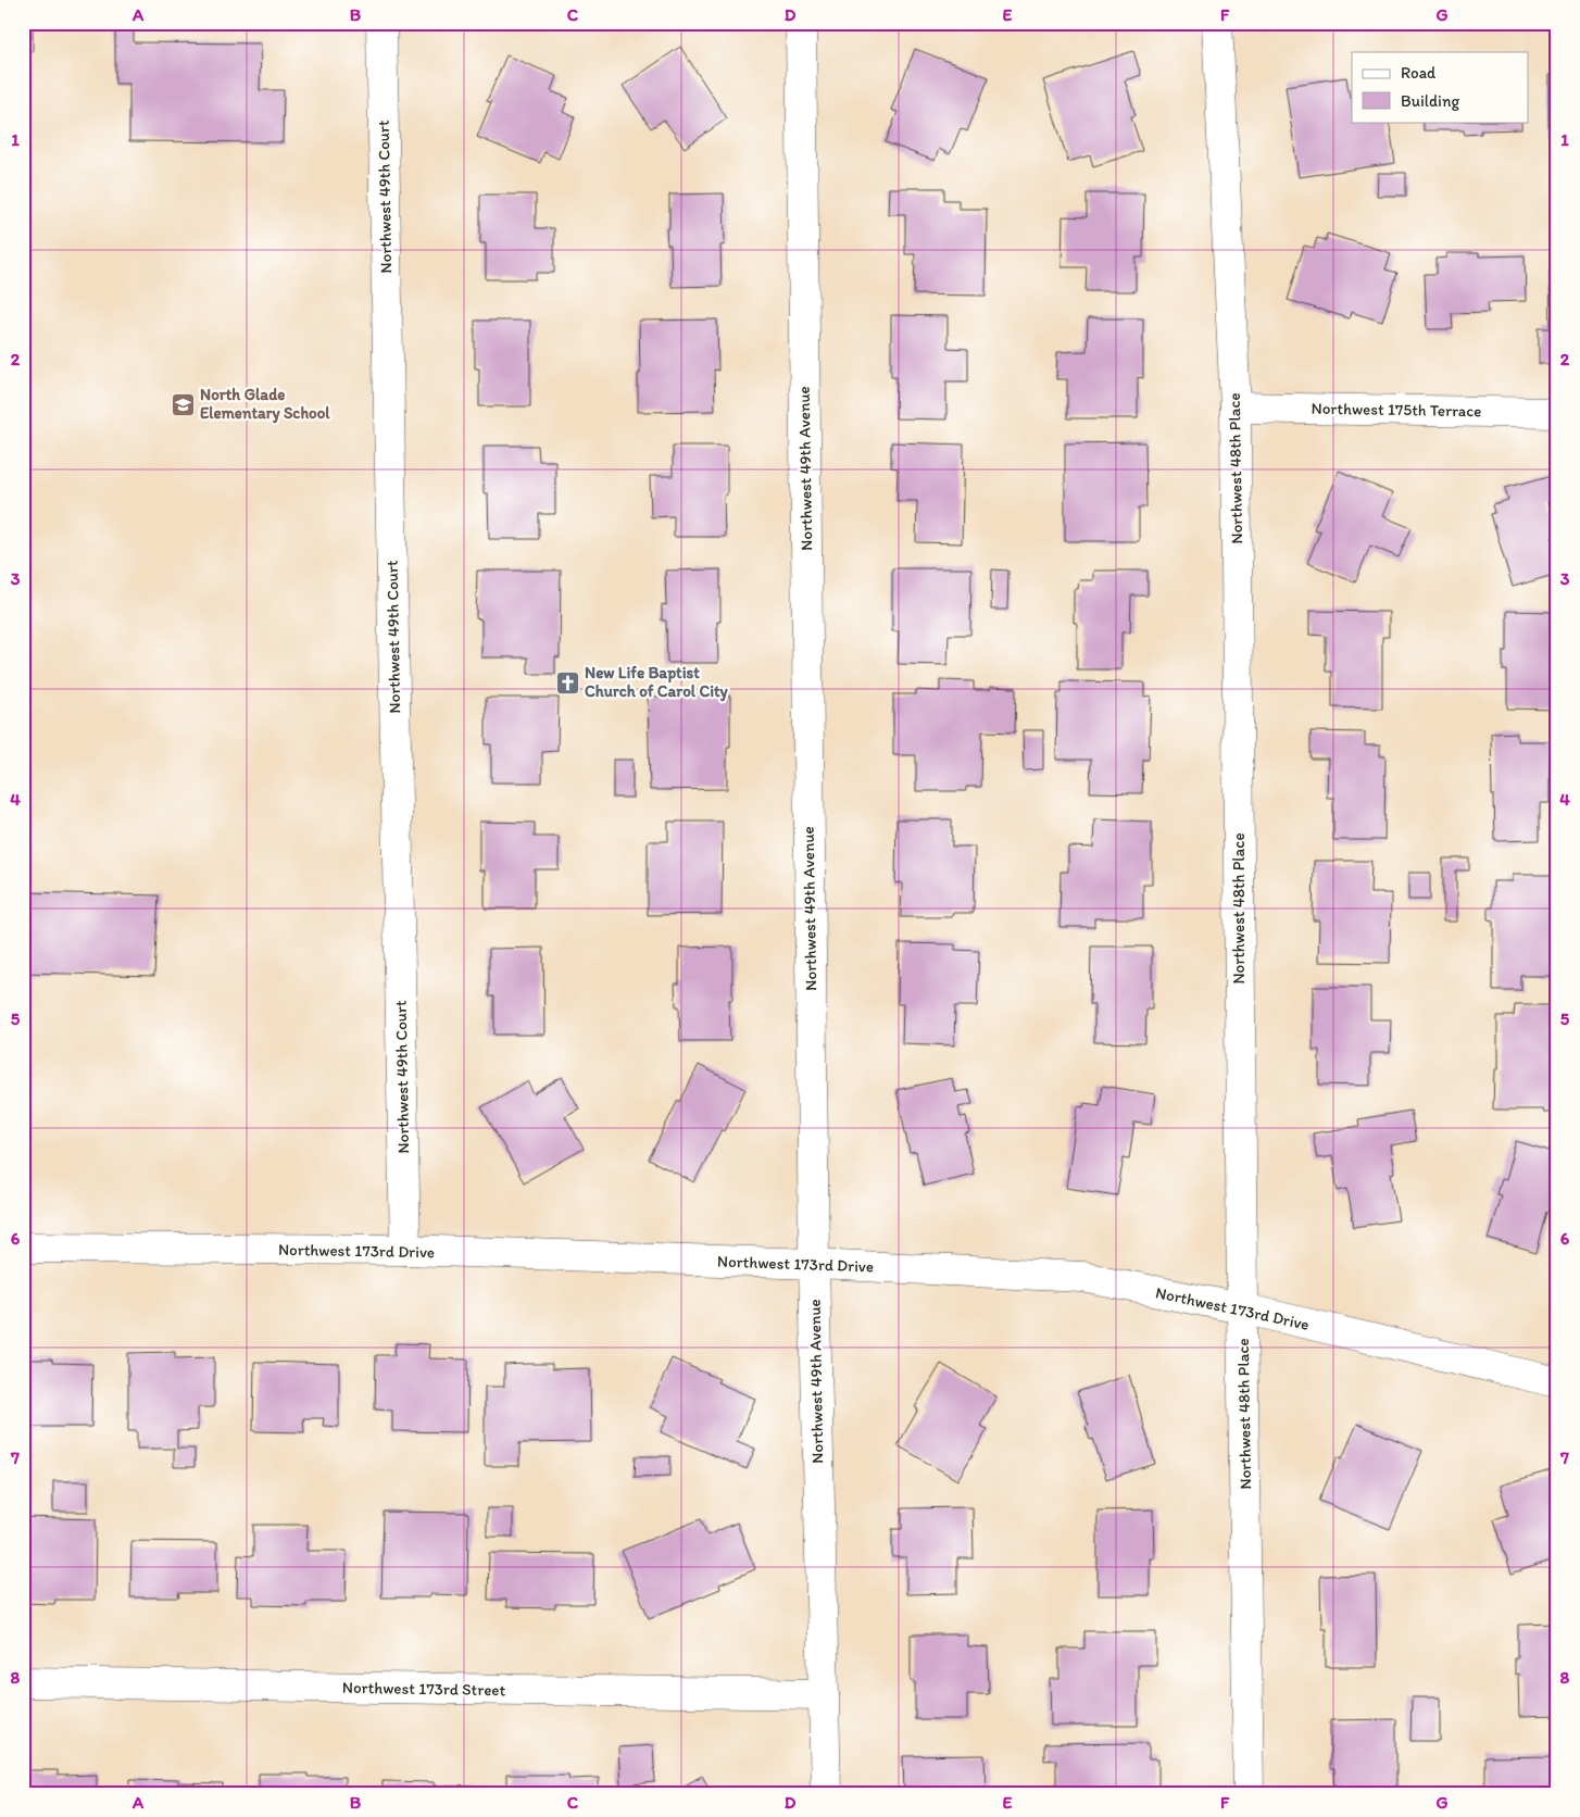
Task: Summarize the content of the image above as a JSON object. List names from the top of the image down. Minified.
{"streets":{"street":["Northwest 49th Court","Northwest 175th Terrace","Northwest 49th Avenue","Northwest 48th Place","Northwest 173rd Drive","Northwest 173rd Street"]},"crossings":[["Northwest 49th Court","Northwest 173rd Drive"],["Northwest 175th Terrace","Northwest 48th Place"],["Northwest 49th Avenue","Northwest 173rd Drive"],["Northwest 49th Avenue","Northwest 173rd Street"],["Northwest 48th Place","Northwest 173rd Drive"]],"places":{"school or university":["North Glade Elementary School"],"church":["New Life Baptist Church of Carol City"]},"legend":["Road","Building"],"grid":{"columns":["A","B","C","D","E","F","G"],"rows":["1","2","3","4","5","6","7","8"]}}
